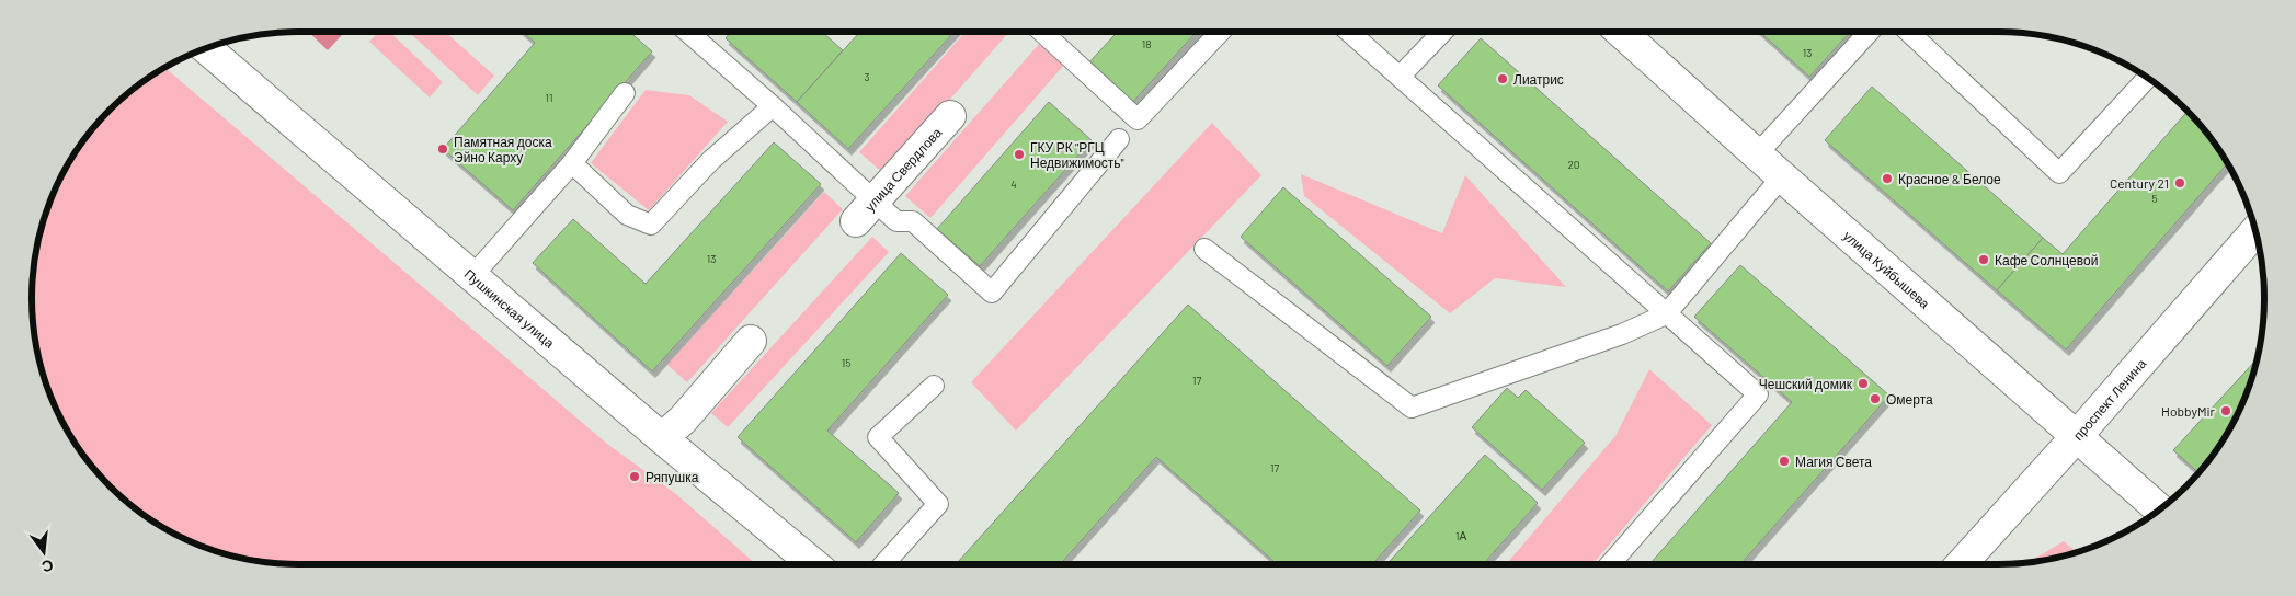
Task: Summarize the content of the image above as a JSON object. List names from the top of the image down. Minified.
{"streets":{"street":["улица Свердлова","улица Куйбышева","Пушкинская улица","проспект Ленина"]},"crossings":[["улица Куйбышева","проспект Ленина"]],"places":["Лиатрис","Памятная доска Эйно Карху","ГКУ РК \"РГЦ Недвижимость\"","Красное & Белое","Century 21","Кафе Солнцевой","Чешский домик","Омерта","HobbyMir","Магия Света","Ряпушка"],"house_numbers":["18","13","3","11","20","4","5","13","15","17","17","1А"],"north":"bottom"}
